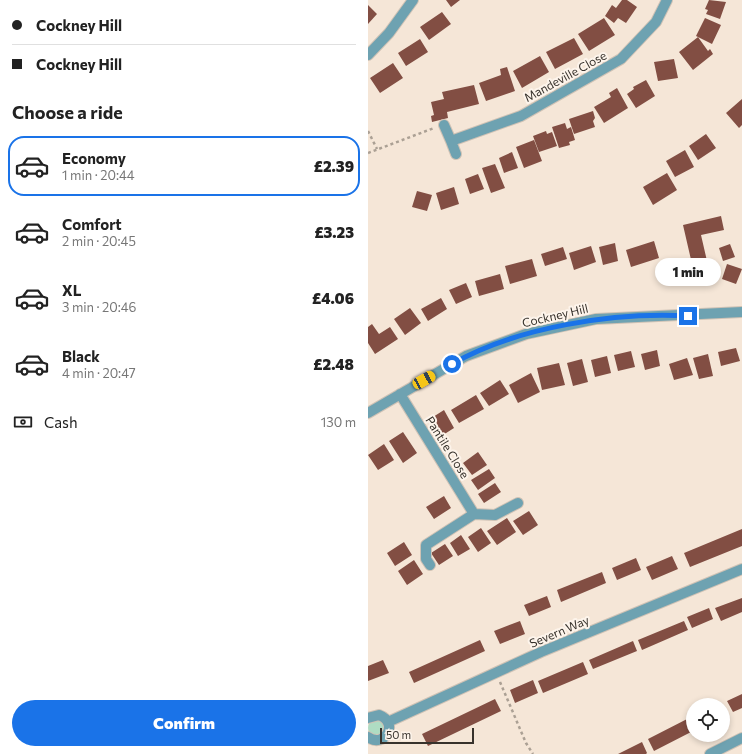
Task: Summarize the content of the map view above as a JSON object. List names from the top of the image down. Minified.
{"streets":{"street":["Mandeville Close","Cockney Hill","Pantile Close","Severn Way"]},"crossings":[["Cockney Hill","Pantile Close"]],"scale_bar":"50 m","page":{"banner":["Cockney Hill","Cockney Hill"],"heading":"Choose a ride","list":[{"name":"Economy","note":"1 min · 20:44","value":"£2.39"},{"name":"Comfort","note":"2 min · 20:45","value":"£3.23"},{"name":"XL","note":"3 min · 20:46","value":"£4.06"},{"name":"Black","note":"4 min · 20:47","value":"£2.48"}],"bubble":"1 min","pay":["Cash","130 m"],"buttons":"Confirm","scale":"50 m"}}
